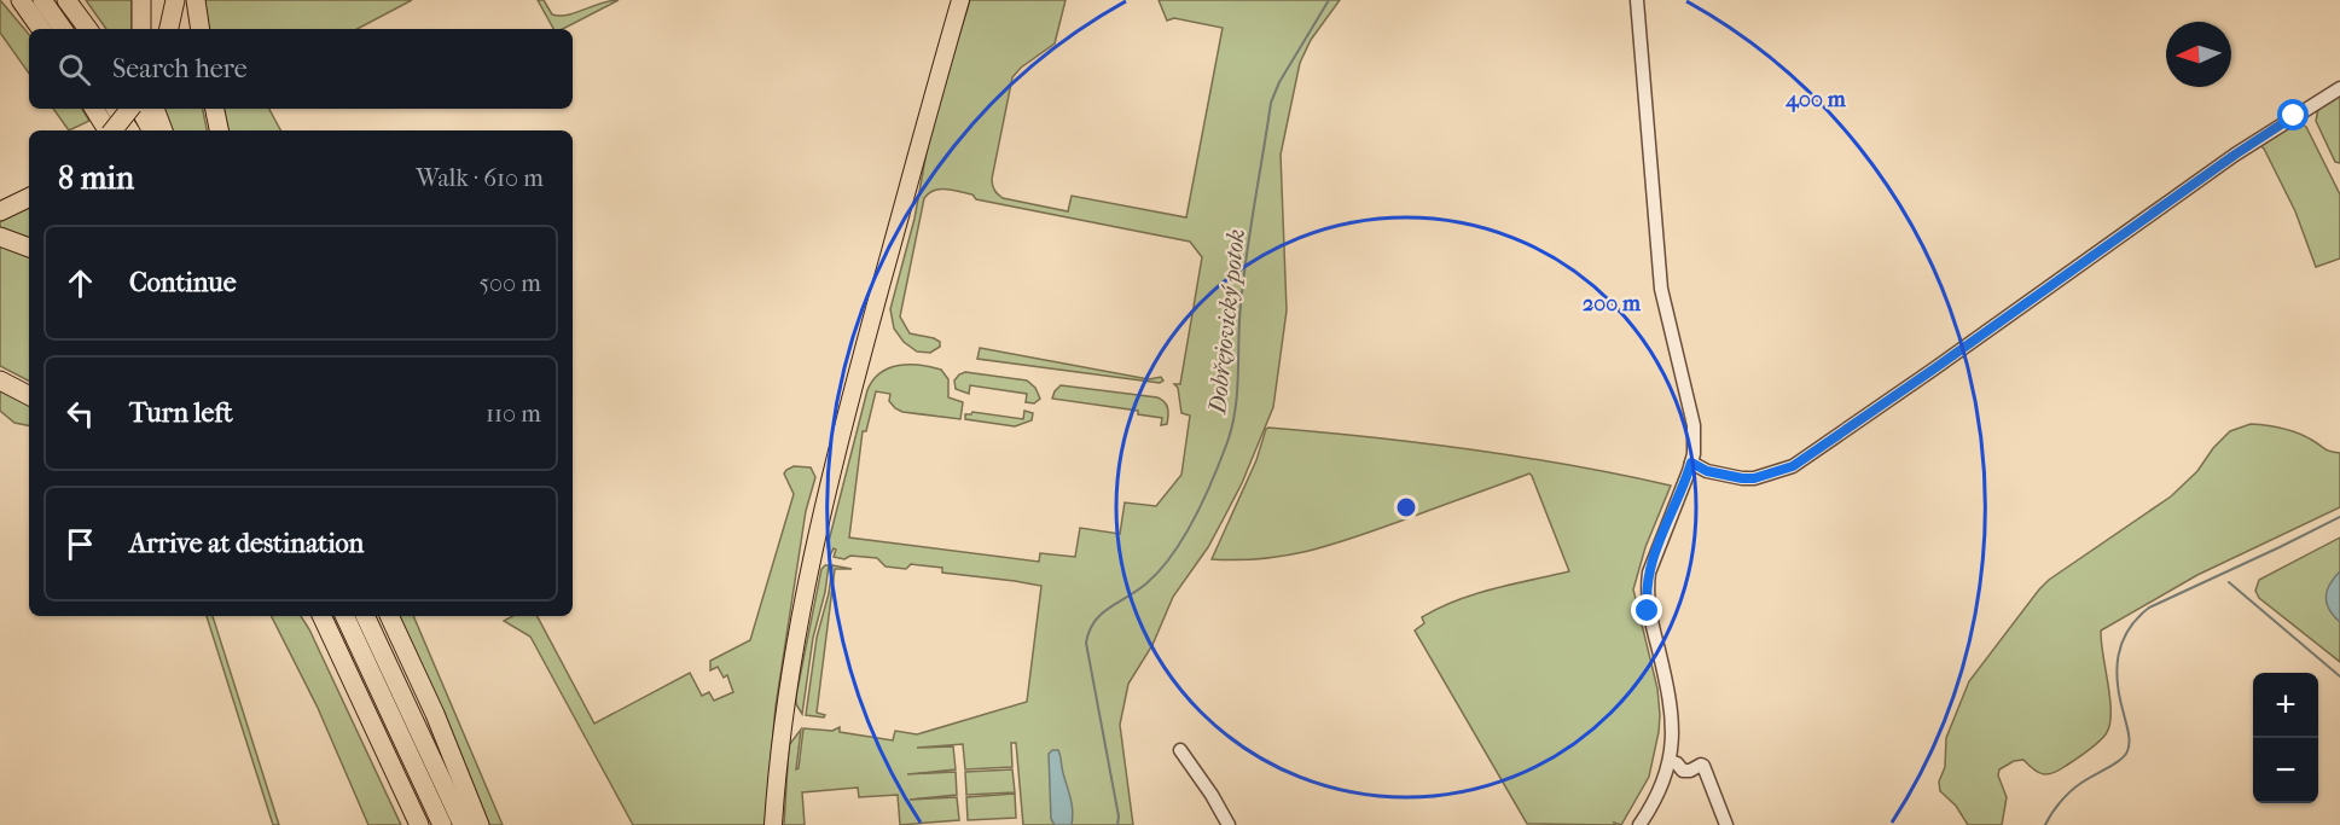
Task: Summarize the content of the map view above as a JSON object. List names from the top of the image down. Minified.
{"water":["Dobřejovický potok"],"north":"left","page":{"search":"Search here","heading":["8 min","Walk · 610 m"],"list":[["Continue","500 m"],["Turn left","110 m"],"Arrive at destination"],"map_buttons":["+","−"]},"rings":["400 m","200 m"]}
